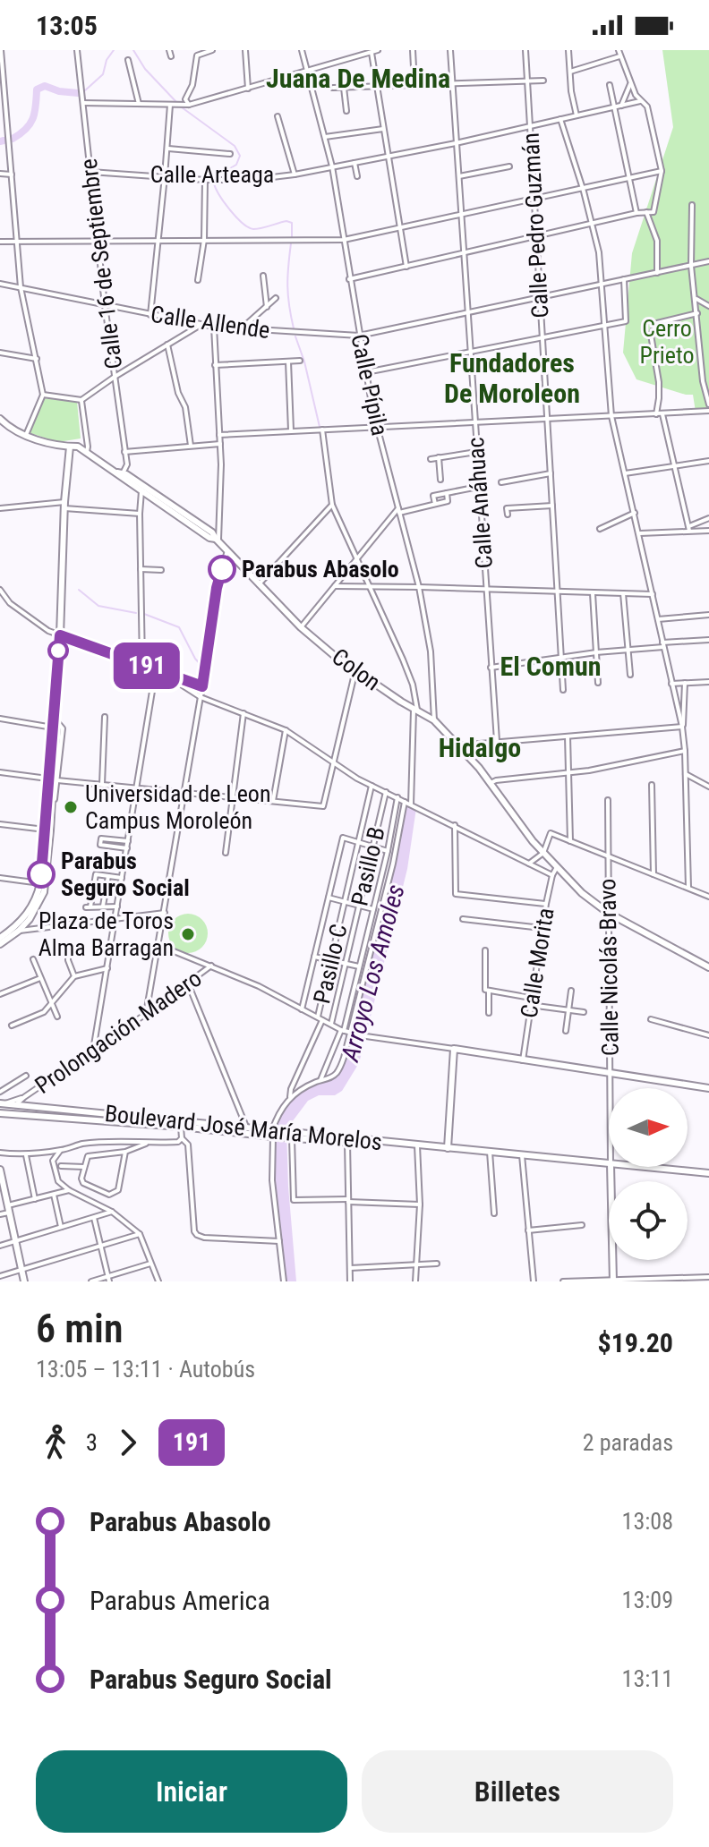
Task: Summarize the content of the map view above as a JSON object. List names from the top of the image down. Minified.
{"streets":{"street":["Calle Arteaga","Calle Pedro Guzmán","Calle 16 de Septiembre","Calle Allende","Calle Pípila","Calle Anáhuac","Colon","Pasillo B","Calle Morita","Pasillo C","Calle Nicolás Bravo","Prolongación Madero","Boulevard José María Morelos"]},"crossings":[["Calle Arteaga","Calle Pedro Guzmán"],["Calle Arteaga","Calle 16 de Septiembre"],["Calle Arteaga","Calle Pípila"],["Calle Arteaga","Calle Anáhuac"],["Calle Pedro Guzmán","Calle Allende"],["Calle 16 de Septiembre","Calle Allende"],["Calle 16 de Septiembre","Colon"],["Calle Allende","Calle Pípila"],["Calle Allende","Calle Anáhuac"],["Calle Pípila","Colon"],["Colon","Calle Morita"],["Colon","Calle Nicolás Bravo"],["Pasillo C","Boulevard José María Morelos"],["Prolongación Madero","Boulevard José María Morelos"]],"districts":["Juana De Medina","Fundadores De Moroleon","El Comun","Hidalgo"],"water":["Arroyo Los Amoles"],"parks":["Cerro Prieto"],"places":["Parabus Abasolo","Universidad de Leon Campus Moroleón","Parabus Seguro Social","Plaza de Toros Alma Barragan"],"lines":["bus line 191"],"north":"right","page":{"status":"13:05","on_map":"191","heading":["6 min","13:05 – 13:11 · Autobús","$19.20"],"legs":["3","191","2 paradas"],"list":[{"name":"Parabus Abasolo","value":"13:08"},{"name":"Parabus America","value":"13:09"},{"name":"Parabus Seguro Social","value":"13:11"}],"buttons":["Iniciar","Billetes"]}}
